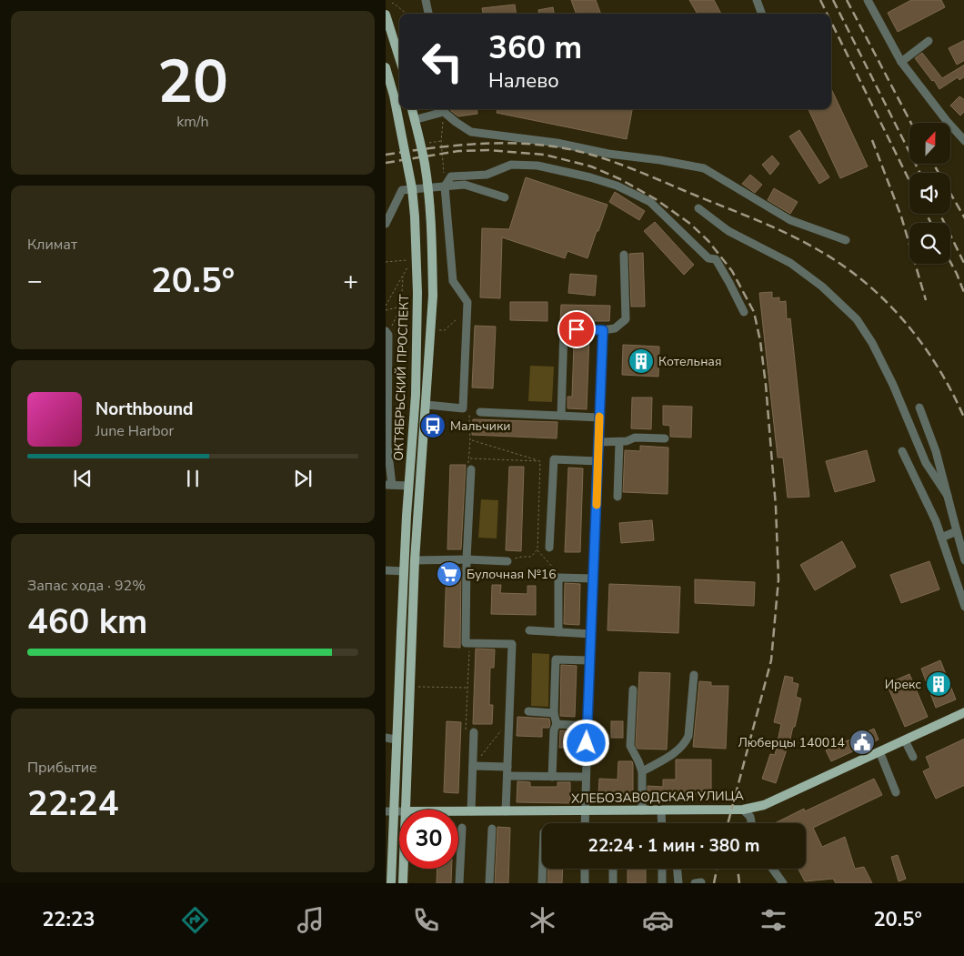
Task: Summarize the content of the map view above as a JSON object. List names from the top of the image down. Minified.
{"streets":{"main road":["ОКТЯБРЬСКИЙ ПРОСПЕКТ","ХЛЕБОЗАВОДСКАЯ УЛИЦА"]},"places":{"building":["Котельная","Ирекс"],"bus stop":["Мальчики"],"supermarket":["Булочная №16"],"public building":["Люберцы 140014"]},"north":"top","page":{"tile":[["20","km/h"],"Климат",["Запас хода · 92%","460 km"],["Прибытие","22:24"]],"turn":["360 m","Налево"],"heat":["−","20.5°","+"],"song":["Northbound","June Harbor"],"limit":"30","trip":"22:24 · 1 мин · 380 m","tabs":["22:23","20.5°"]}}
